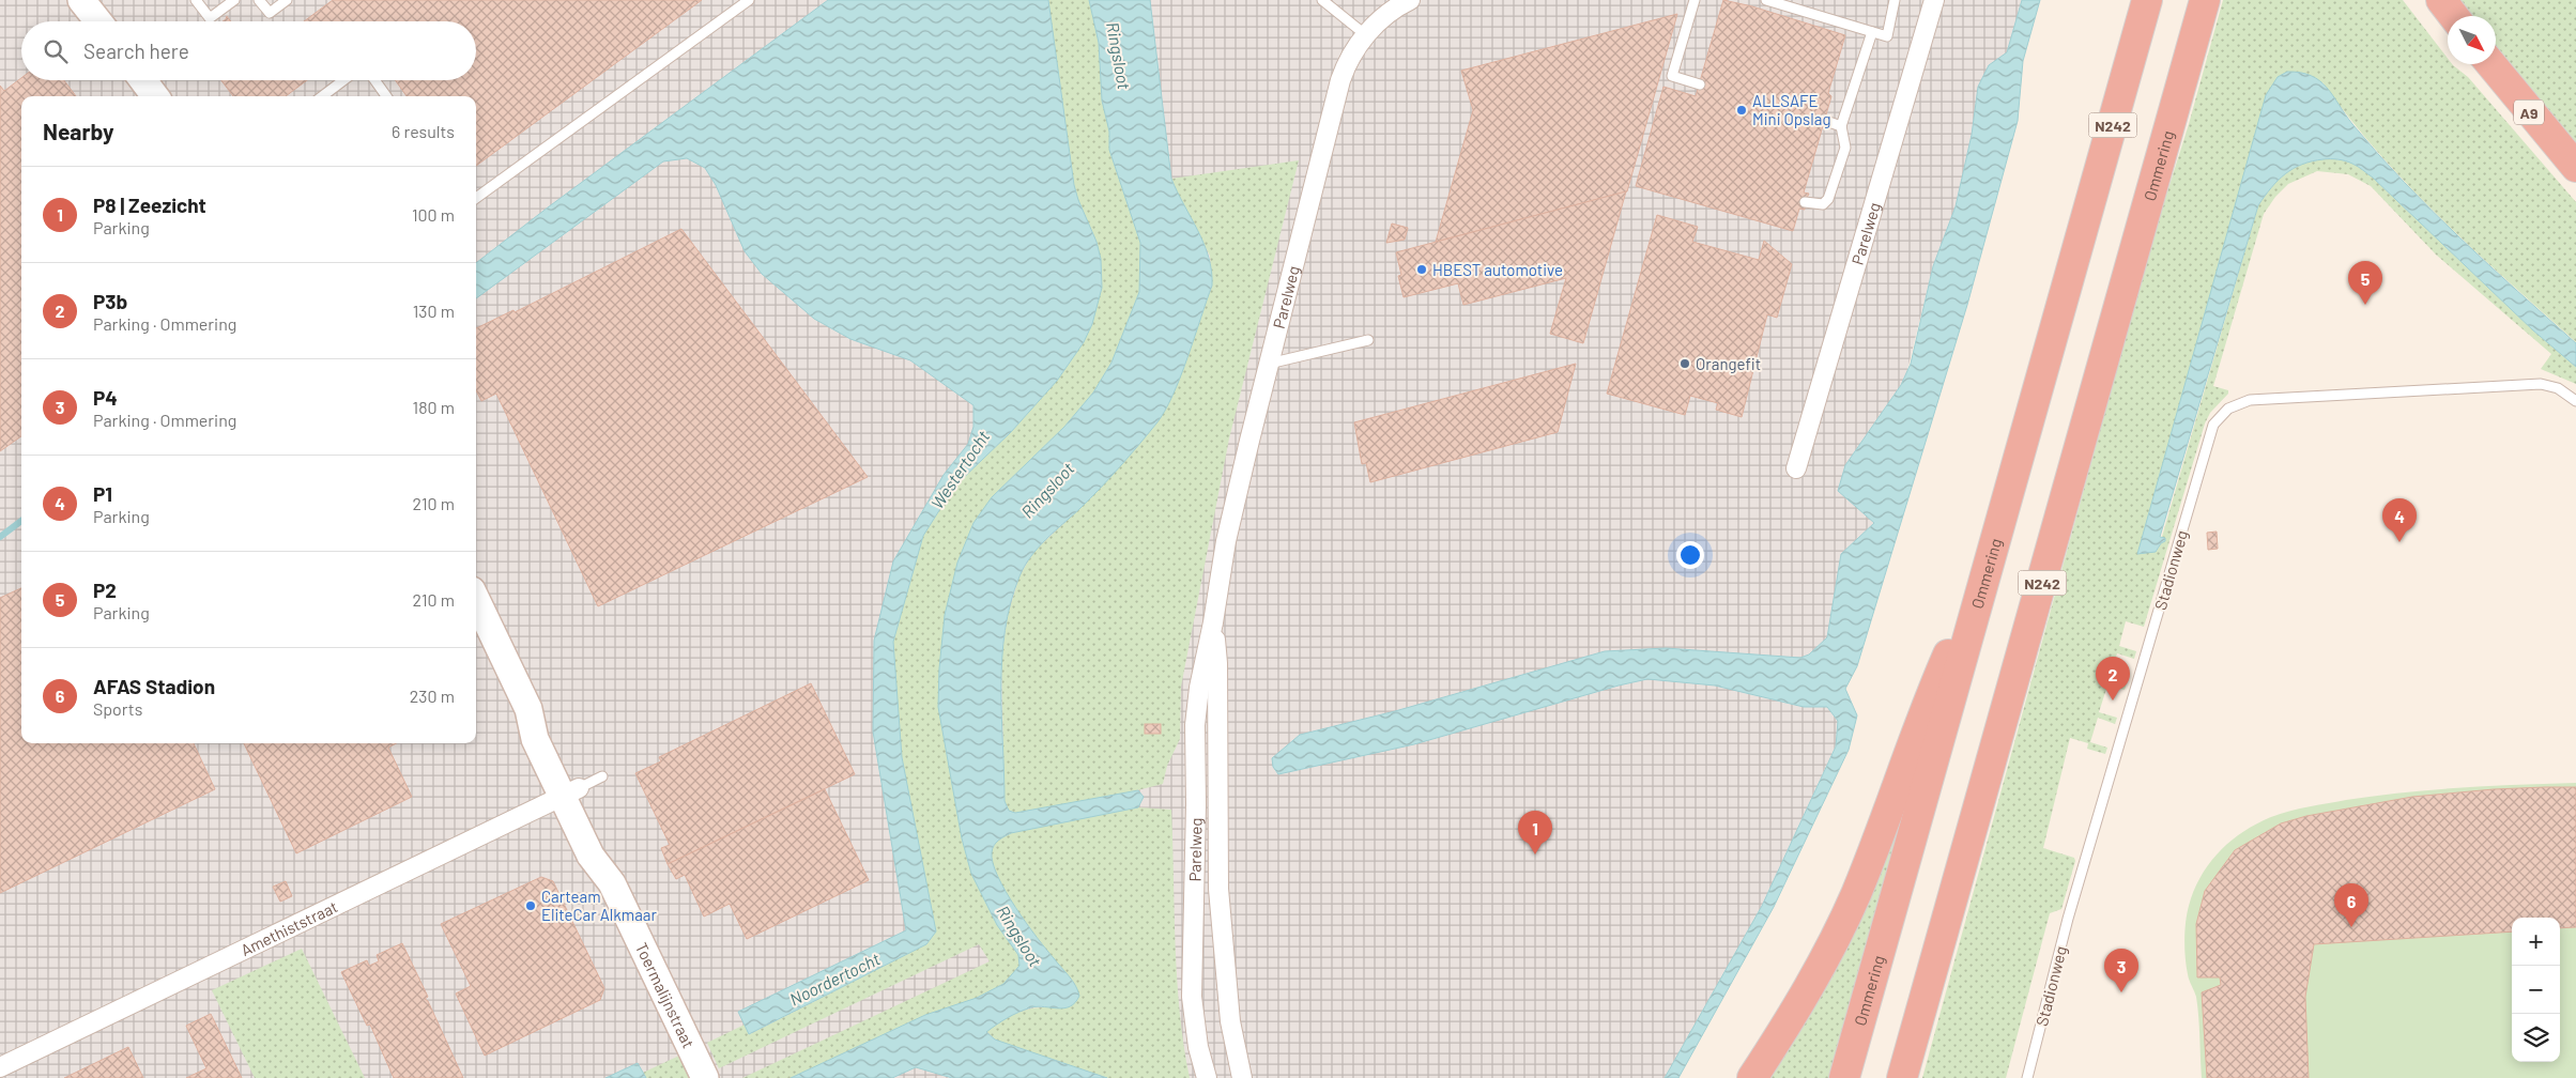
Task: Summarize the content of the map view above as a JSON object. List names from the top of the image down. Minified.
{"streets":{"highway":["A9","N242","Ommering"],"street":["Parelweg","Amethiststraat","Toermalijnstraat"],"lane":["Stadionweg"]},"crossings":[["N242","Ommering"],["Amethiststraat","Toermalijnstraat"]],"water":["Ringsloot","Westertocht","Noordertocht"],"places":["ALLSAFE Mini Opslag","HBEST automotive","Orangefit","Carteam EliteCar Alkmaar"],"north":"bottom right","page":{"search":"Search here","heading":["Nearby","6 results"],"list":[{"mark":"1","name":"P8 | Zeezicht","note":"Parking","value":"100 m"},{"mark":"2","name":"P3b","note":"Parking · Ommering","value":"130 m"},{"mark":"3","name":"P4","note":"Parking · Ommering","value":"180 m"},{"mark":"4","name":"P1","note":"Parking","value":"210 m"},{"mark":"5","name":"P2","note":"Parking","value":"210 m"},{"mark":"6","name":"AFAS Stadion","note":"Sports","value":"230 m"}],"pins":["5","4","2","1","6","3"],"map_buttons":["+","−"]}}
